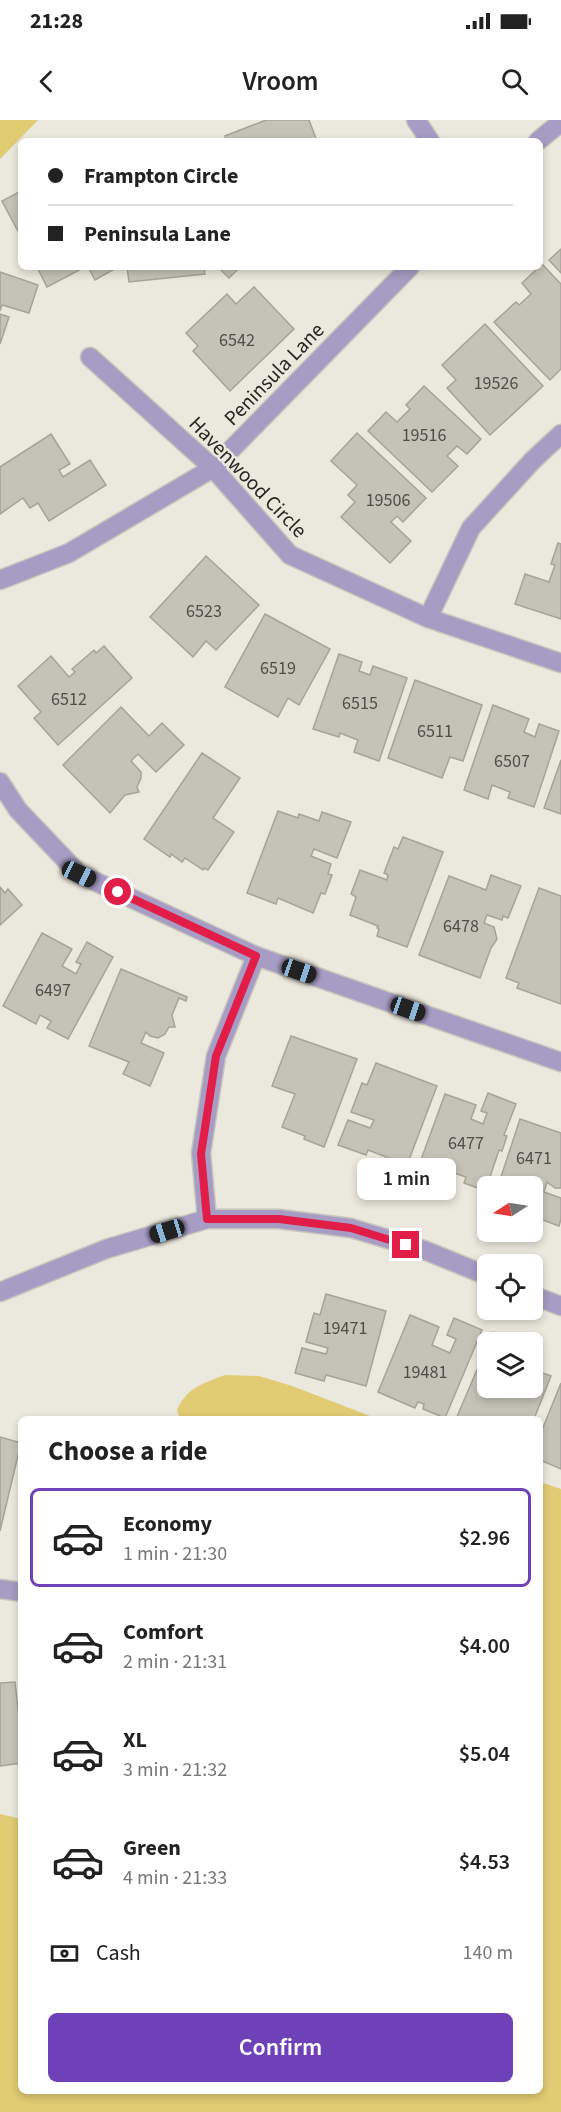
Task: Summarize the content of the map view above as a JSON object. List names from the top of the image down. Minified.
{"streets":{"street":["Peninsula Lane","Havenwood Circle"]},"crossings":[["Peninsula Lane","Havenwood Circle"]],"house_numbers":["6542","19526","19516","19506","6523","6519","6512","6515","6511","6507","6478","6497","6477","6471","19471","19481"],"north":"left","page":{"status":"21:28","header":"Vroom","banner":["Frampton Circle","Peninsula Lane"],"bubble":"1 min","heading":"Choose a ride","list":[{"name":"Economy","note":"1 min · 21:30","value":"$2.96"},{"name":"Comfort","note":"2 min · 21:31","value":"$4.00"},{"name":"XL","note":"3 min · 21:32","value":"$5.04"},{"name":"Green","note":"4 min · 21:33","value":"$4.53"}],"pay":["Cash","140 m"],"buttons":"Confirm"}}
